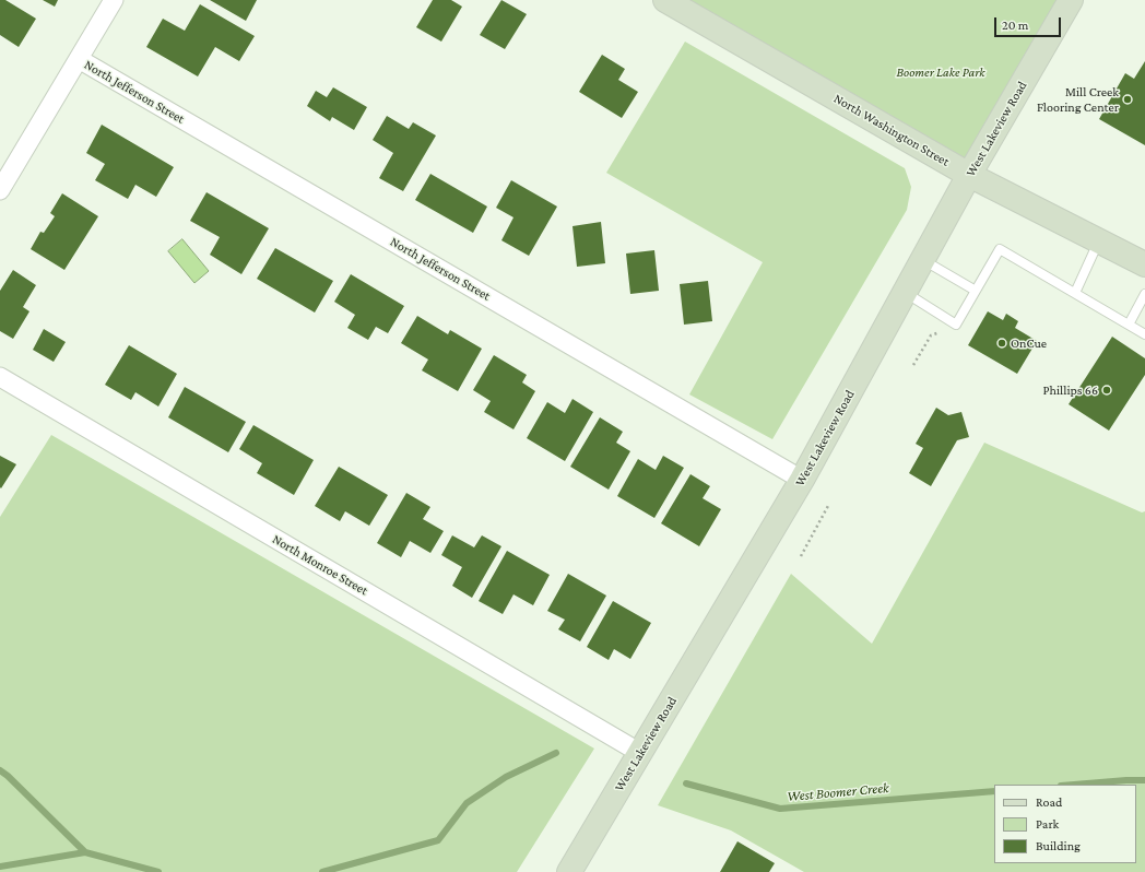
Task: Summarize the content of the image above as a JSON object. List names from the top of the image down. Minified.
{"streets":{"main road":["West Lakeview Road","North Washington Street"],"street":["North Jefferson Street","North Monroe Street"]},"crossings":[["North Jefferson Street","West Lakeview Road"],["West Lakeview Road","North Washington Street"],["West Lakeview Road","North Monroe Street"]],"water":["West Boomer Creek"],"parks":["Boomer Lake Park"],"places":["Mill Creek Flooring Center","OnCue","Phillips 66"],"legend":["Road","Park","Building"],"scale_bar":"20 m"}
